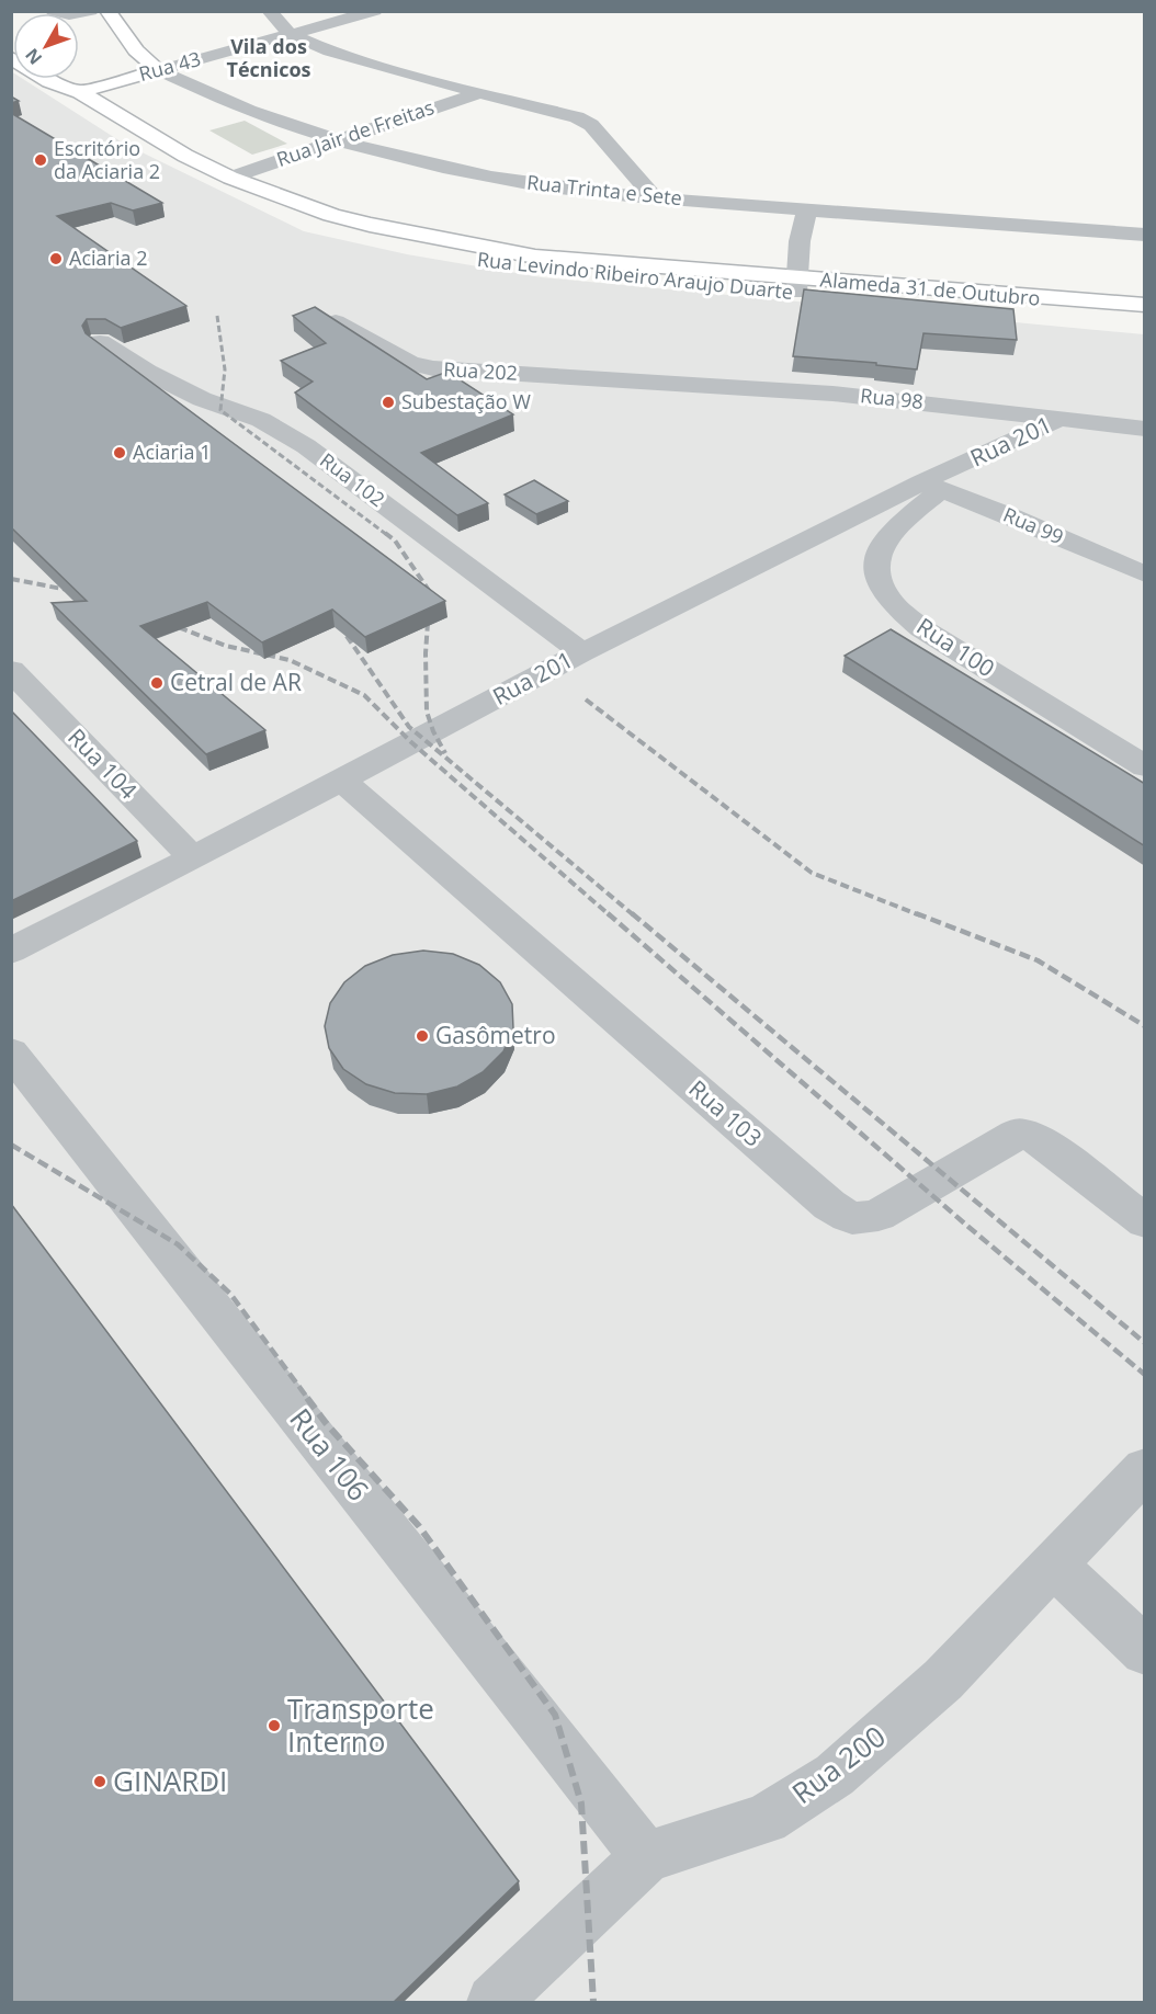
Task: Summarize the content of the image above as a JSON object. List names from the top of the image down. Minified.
{"streets":{"main road":["Rua 43","Rua Trinta e Sete","Rua Levindo Ribeiro Araujo Duarte","Alameda 31 de Outubro"],"street":["Rua Jair de Freitas","Rua 202","Rua 98","Rua 201","Rua 102","Rua 99","Rua 100","Rua 104","Rua 103","Rua 106","Rua 200"]},"crossings":[["Rua 43","Rua Trinta e Sete"],["Rua 43","Rua Levindo Ribeiro Araujo Duarte"],["Rua Jair de Freitas","Rua Trinta e Sete"],["Rua Levindo Ribeiro Araujo Duarte","Alameda 31 de Outubro"],["Rua 202","Rua 98"],["Rua 98","Rua 201"],["Rua 201","Rua 102"],["Rua 201","Rua 99"],["Rua 201","Rua 100"],["Rua 201","Rua 104"],["Rua 201","Rua 103"],["Rua 99","Rua 100"],["Rua 106","Rua 200"]],"districts":["Vila dos Técnicos"],"places":["Escritório da Aciaria 2","Aciaria 2","Subestação W","Aciaria 1","Cetral de AR","Gasômetro","Transporte Interno","GINARDI"],"north":"bottom left"}
